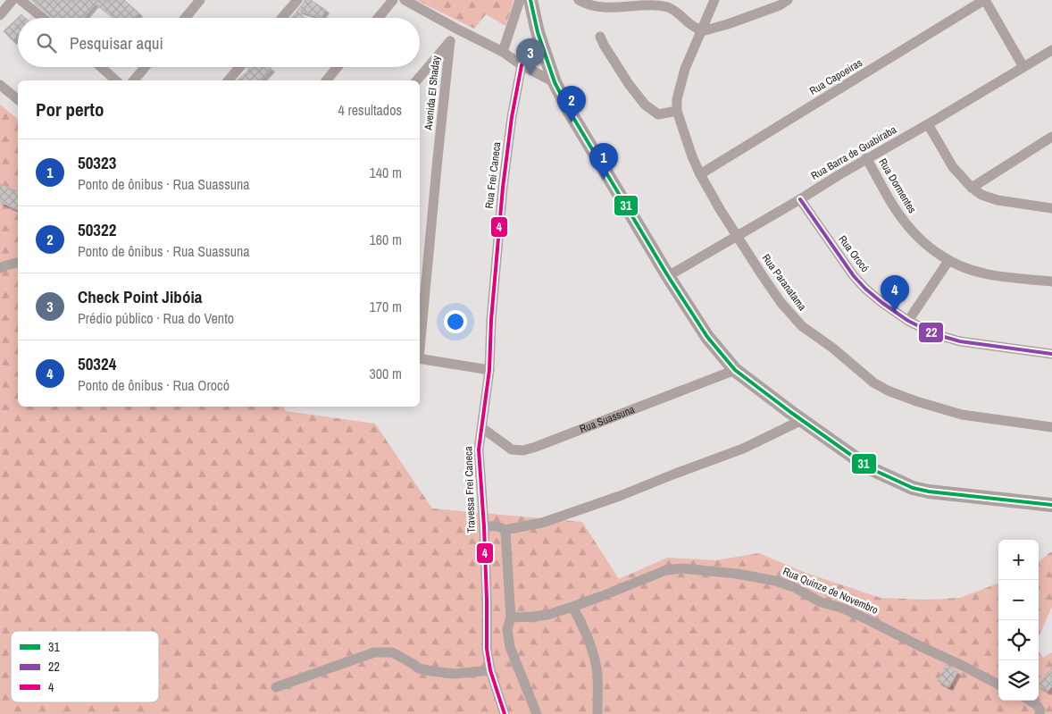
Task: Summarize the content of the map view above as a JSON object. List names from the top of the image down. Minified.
{"streets":{"street":["Rua Capoeiras","Avenida El Shaday","Rua Barra de Guabiraba","Rua Frei Caneca","Rua Dormentes","Rua Orocó","Rua Paranatama","Rua Suassuna","Travessa Frei Caneca","Rua Quinze de Novembro"]},"crossings":[["Rua Capoeiras","Rua Barra de Guabiraba"],["Rua Capoeiras","Rua Paranatama"],["Rua Barra de Guabiraba","Rua Dormentes"],["Rua Barra de Guabiraba","Rua Orocó"],["Rua Barra de Guabiraba","Rua Paranatama"],["Rua Frei Caneca","Travessa Frei Caneca"],["Rua Suassuna","Travessa Frei Caneca"]],"lines":["transit line 31","transit line 4","transit line 22"],"legend":["31","22","4"],"page":{"search":"Pesquisar aqui","pins":["3","2","1","4"],"heading":["Por perto","4 resultados"],"list":[{"mark":"1","name":"50323","note":"Ponto de ônibus · Rua Suassuna","value":"140 m"},{"mark":"2","name":"50322","note":"Ponto de ônibus · Rua Suassuna","value":"160 m"},{"mark":"3","name":"Check Point Jibóia","note":"Prédio público · Rua do Vento","value":"170 m"},{"mark":"4","name":"50324","note":"Ponto de ônibus · Rua Orocó","value":"300 m"}],"map_buttons":["+","−"]}}
